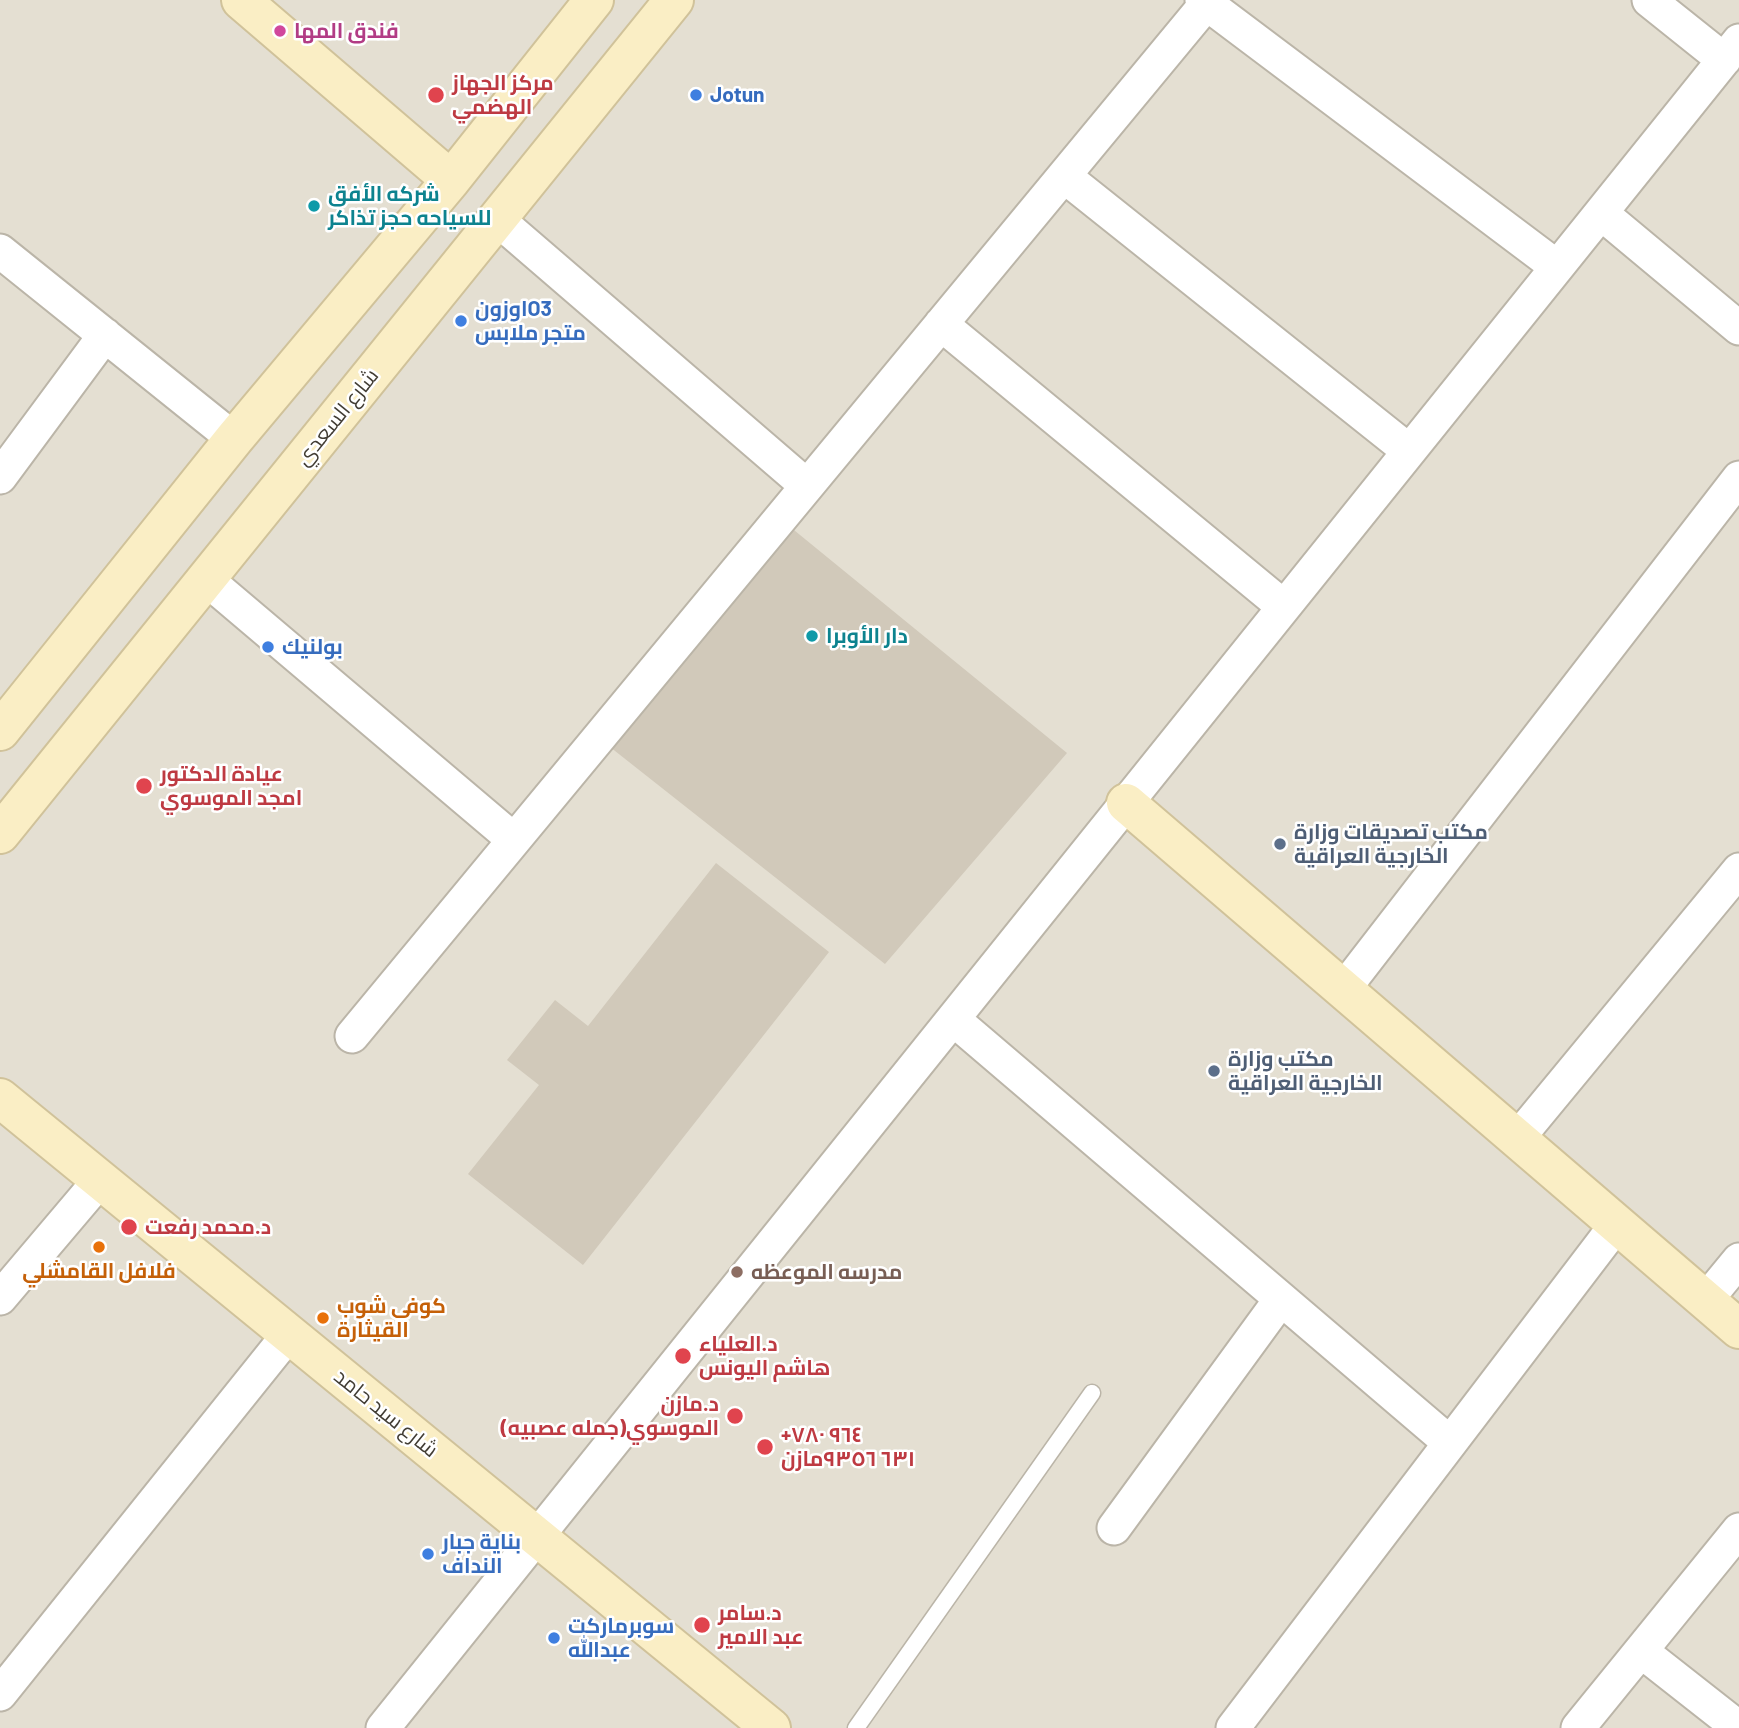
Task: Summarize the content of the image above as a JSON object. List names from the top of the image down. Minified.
{"streets":{"street":["شارع السعدي","شارع سيد حامد"]},"places":["فندق المها","مركز الجهاز الهضمي","Jotun","شركه الأفق للسياحه حجز تذاكر","اوزونO3 متجر ملابس","دار الأوبرا","بولنيك","عيادة الدكتور امجد الموسوي","مكتب تصديقات وزارة الخارجية العراقية","مكتب وزارة الخارجية العراقية","د.محمد رفعت","فلافل القامشلي","مدرسه الموعظه","كوفي شوب القيثارة","د.العلياء هاشم اليونس","د.مازن الموسوي(جمله عصبيه)","+٩٦٤ ٧٨٠ ٦٣١ ٩٣٥٦مازن","بناية جبار النداف","د.سامر عبد الامير","سوبرماركت عبدالله"]}
